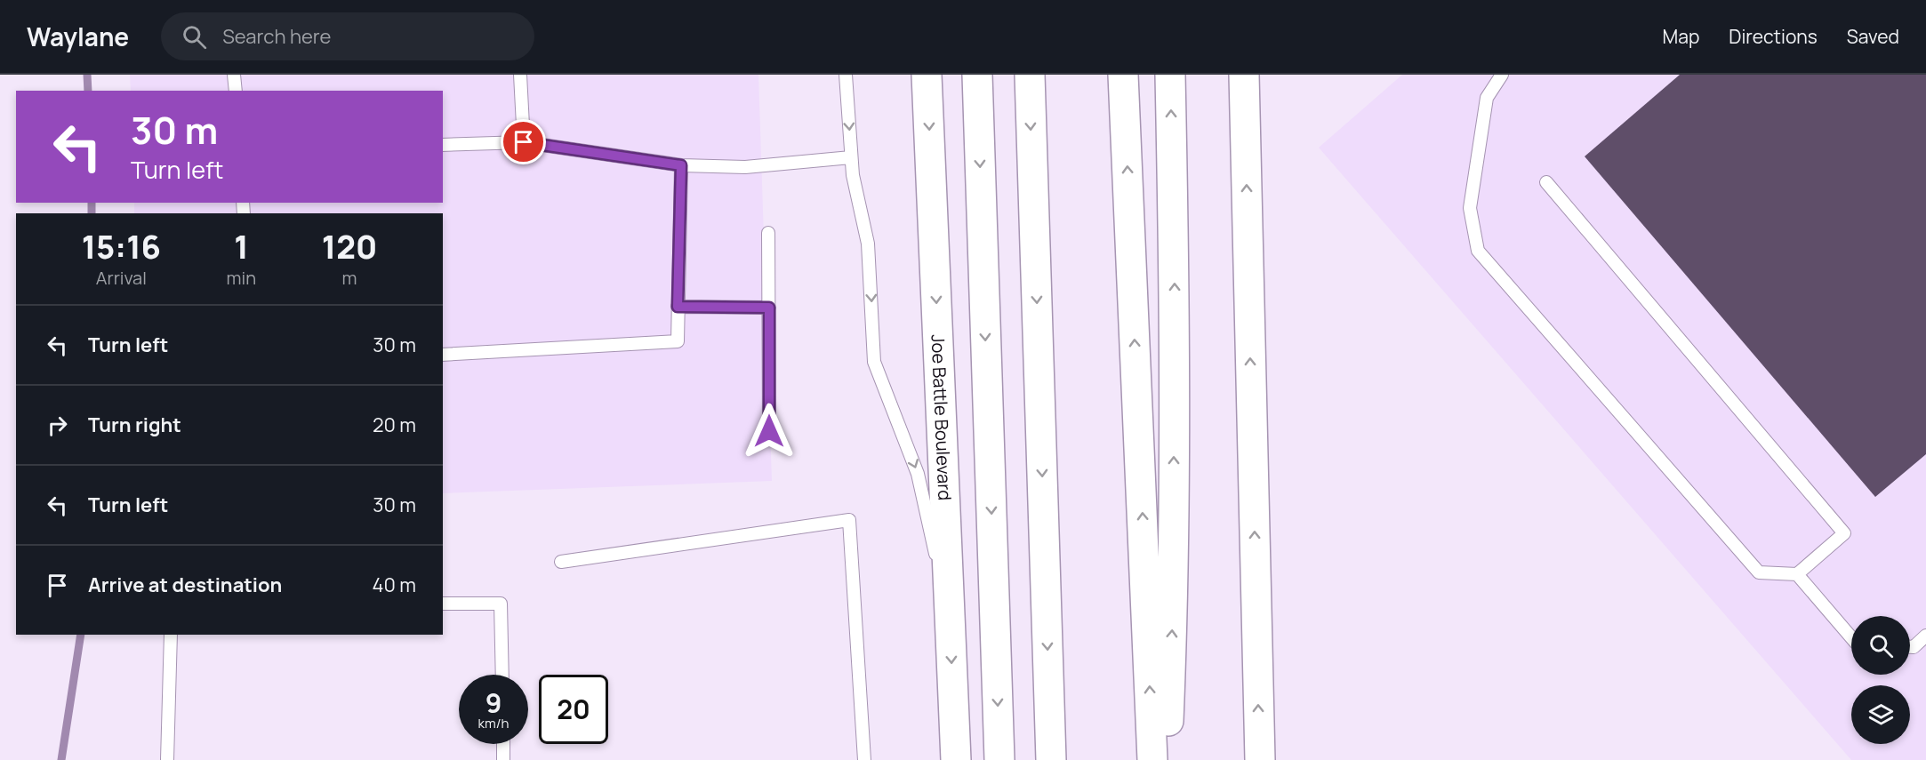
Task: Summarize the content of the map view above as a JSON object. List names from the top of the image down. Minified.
{"streets":{"main road":["Joe Battle Boulevard"]},"page":{"header":"Waylane","search":"Search here","nav":["Map","Directions","Saved"],"turn":["30 m","Turn left"],"eta":["15:16","Arrival","1","min","120","m"],"list":[{"name":"Turn left","value":"30 m"},{"name":"Turn right","value":"20 m"},{"name":"Turn left","value":"30 m"},{"name":"Arrive at destination","value":"40 m"}],"speed":"9 km/h","limit":"20"}}
